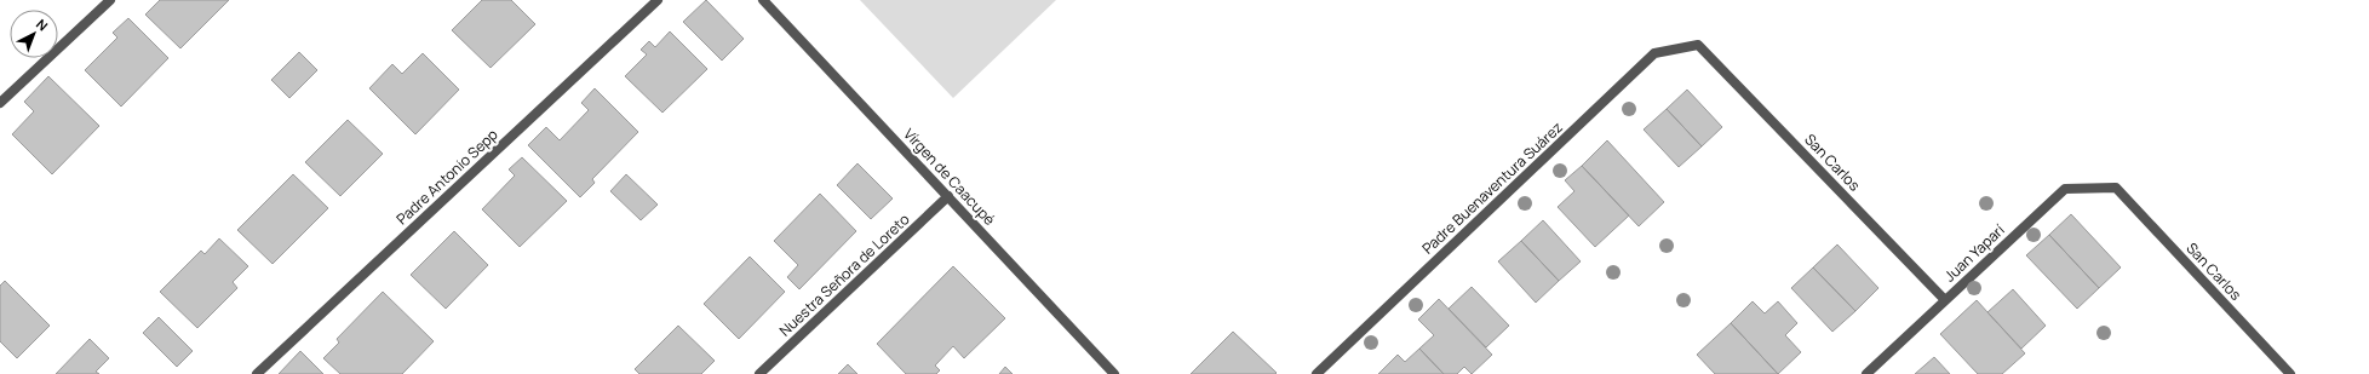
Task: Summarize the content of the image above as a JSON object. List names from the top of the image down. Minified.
{"streets":{"street":["San Carlos","Padre Antonio Sepp","Vírgen de Caacupé","Padre Buenaventura Suárez","Juan Yaparí","Nuestra Señora de Loreto"]},"crossings":[["San Carlos","Padre Buenaventura Suárez"],["San Carlos","Juan Yaparí"],["Vírgen de Caacupé","Nuestra Señora de Loreto"]],"north":"top right"}
